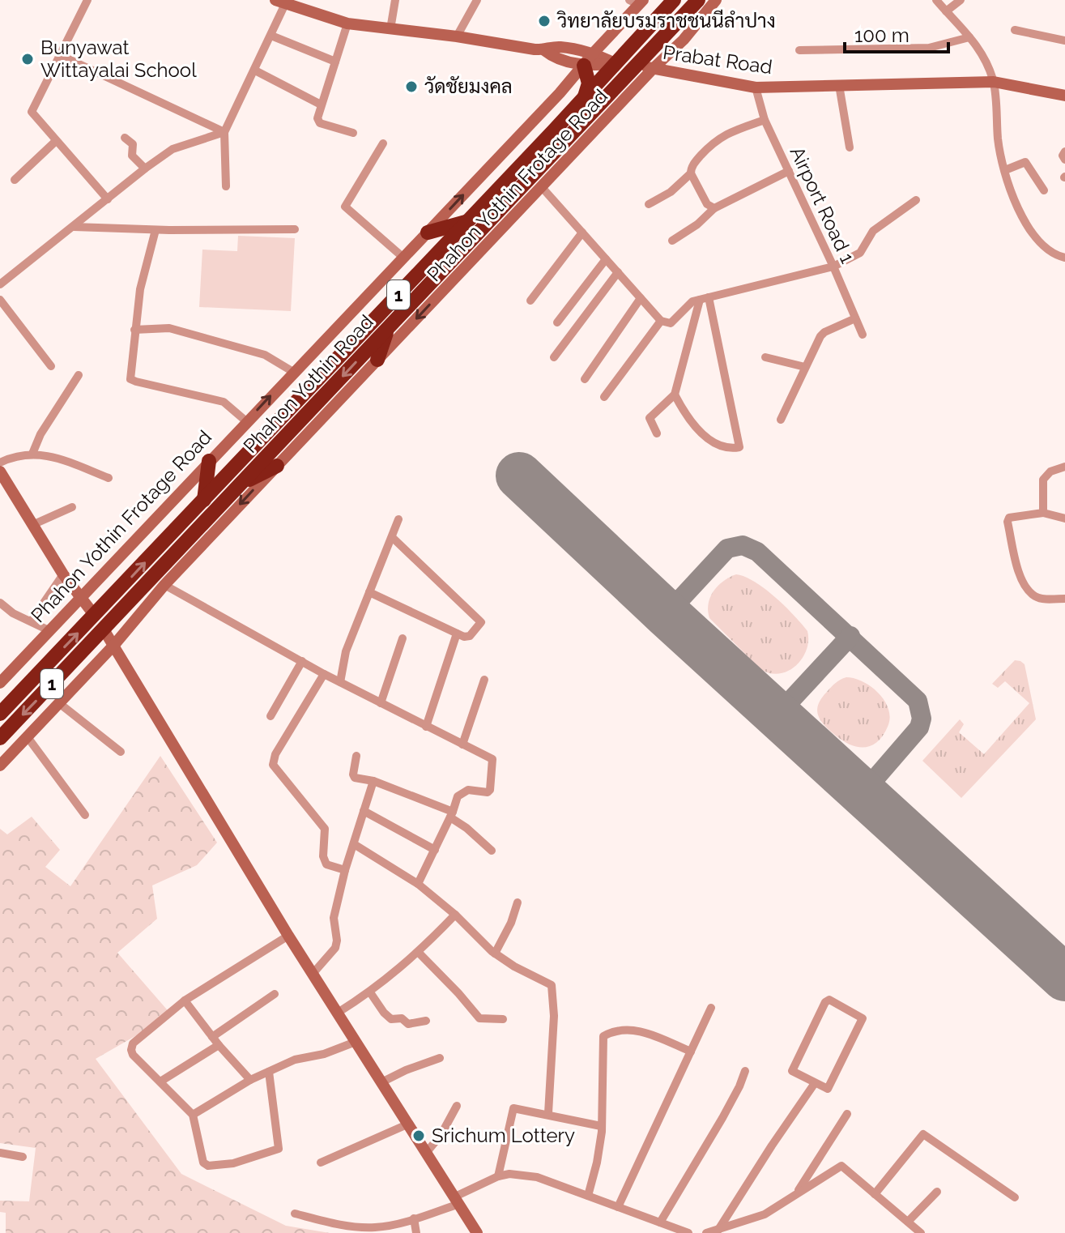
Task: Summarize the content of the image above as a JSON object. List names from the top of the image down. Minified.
{"streets":{"highway":["1","Phahon Yothin Road"],"main road":["Prabat Road","Phahon Yothin Frotage Road"],"street":["Airport Road 1"]},"crossings":[["Prabat Road","Phahon Yothin Frotage Road"],["Prabat Road","Airport Road 1"],["Prabat Road","Phahon Yothin Road"]],"places":["วิทยาลัยบรมราชชนนีลำปาง","Bunyawat Wittayalai School","วัดชัยมงคล","Srichum Lottery"],"scale_bar":"100 m"}
